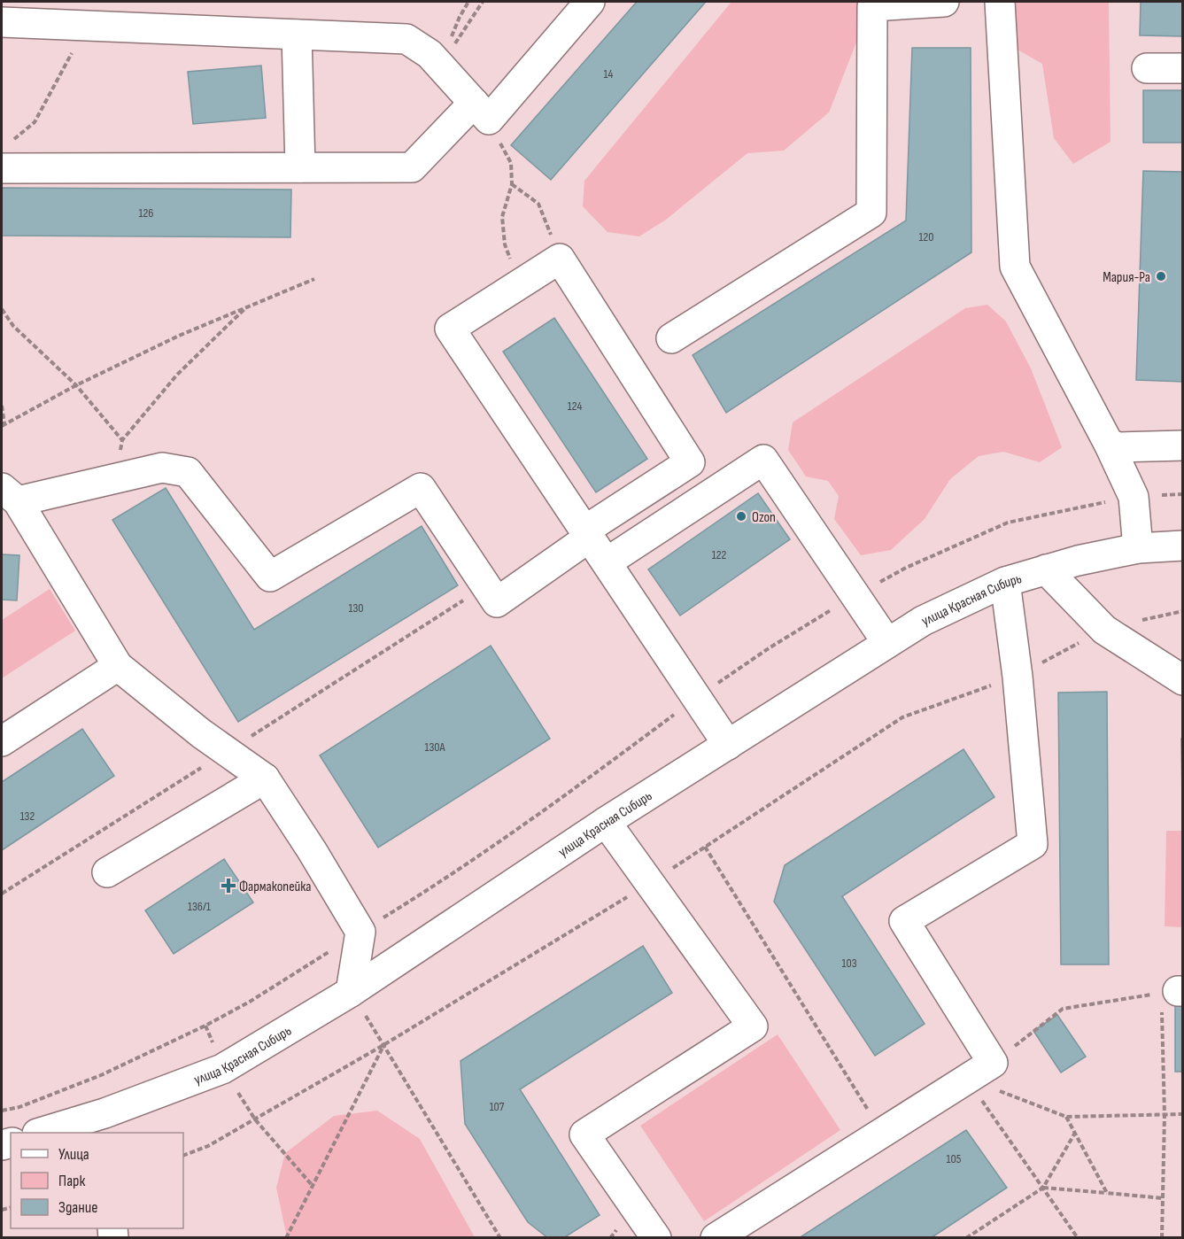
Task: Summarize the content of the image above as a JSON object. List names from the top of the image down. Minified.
{"streets":{"street":["улица Красная Сибирь"]},"places":{"other":["Мария-Ра","Ozon"],"health":["Фармакопейка"]},"house_numbers":["14","126","120","124","122","130","130А","132","136/1","103","107","105"],"legend":["Улица","Парк","Здание"]}
